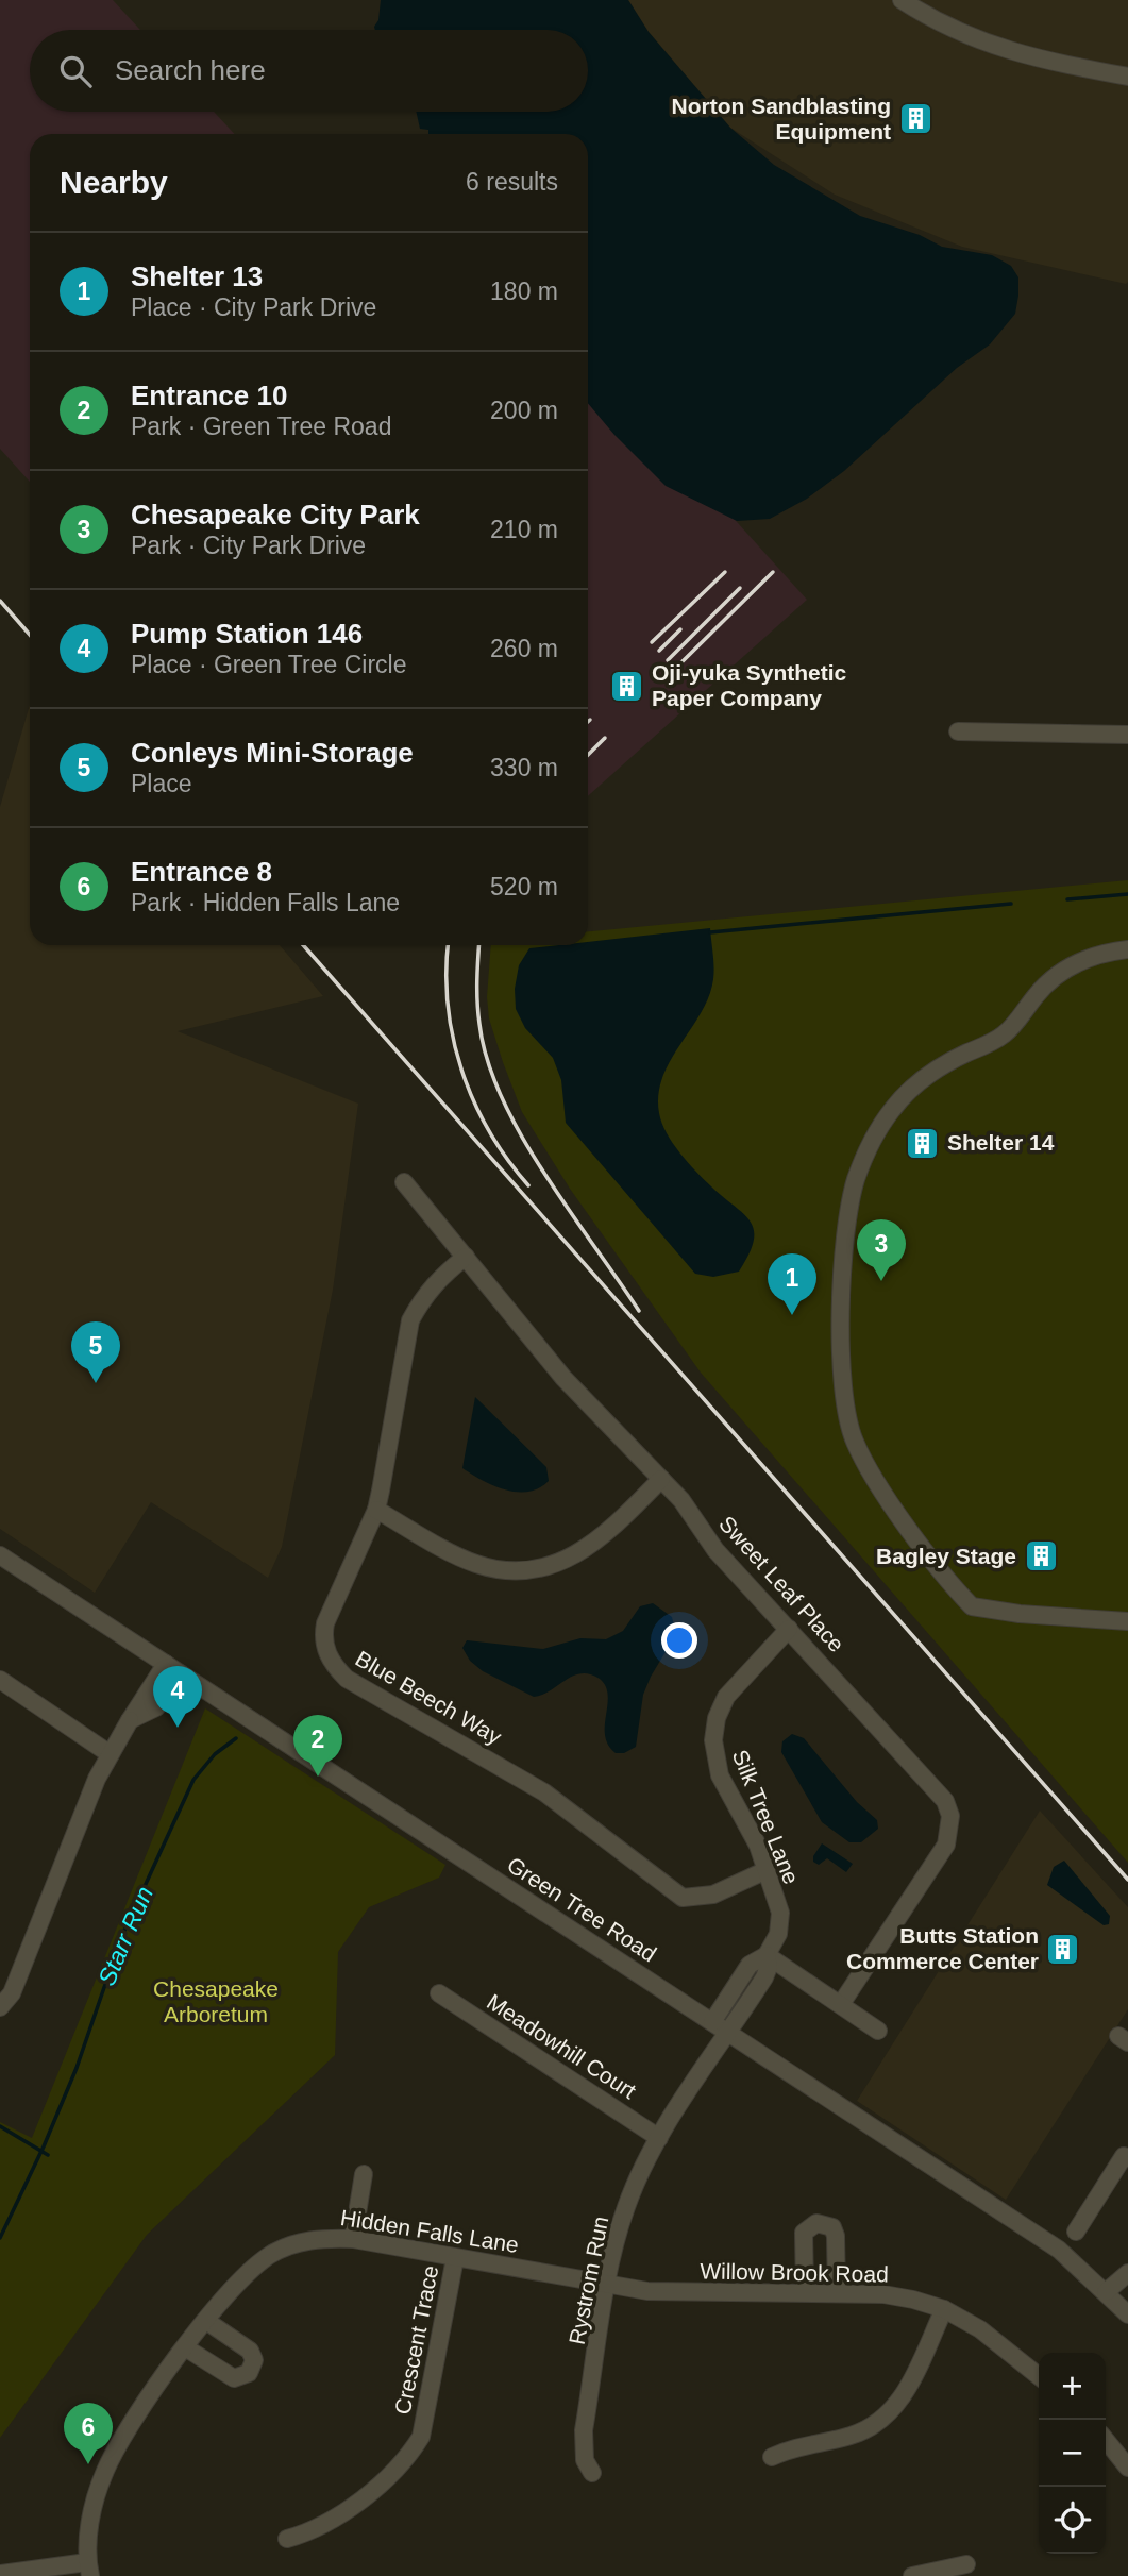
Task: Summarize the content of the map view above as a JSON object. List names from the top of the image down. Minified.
{"streets":{"street":["Sweet Leaf Place","Blue Beech Way","Silk Tree Lane","Green Tree Road","Meadowhill Court","Hidden Falls Lane","Willow Brook Road","Rystrom Run","Crescent Trace"]},"crossings":[["Sweet Leaf Place","Blue Beech Way"],["Sweet Leaf Place","Silk Tree Lane"],["Blue Beech Way","Silk Tree Lane"],["Silk Tree Lane","Green Tree Road"],["Silk Tree Lane","Rystrom Run"],["Green Tree Road","Rystrom Run"],["Meadowhill Court","Rystrom Run"],["Hidden Falls Lane","Willow Brook Road"],["Hidden Falls Lane","Rystrom Run"],["Hidden Falls Lane","Crescent Trace"],["Willow Brook Road","Rystrom Run"]],"water":["Starr Run"],"parks":["Chesapeake Arboretum"],"places":{"building":["Norton Sandblasting Equipment","Oji-yuka Synthetic Paper Company","Shelter 14","Bagley Stage","Butts Station Commerce Center"]},"page":{"search":"Search here","heading":["Nearby","6 results"],"list":[{"mark":"1","name":"Shelter 13","note":"Place · City Park Drive","value":"180 m"},{"mark":"2","name":"Entrance 10","note":"Park · Green Tree Road","value":"200 m"},{"mark":"3","name":"Chesapeake City Park","note":"Park · City Park Drive","value":"210 m"},{"mark":"4","name":"Pump Station 146","note":"Place · Green Tree Circle","value":"260 m"},{"mark":"5","name":"Conleys Mini-Storage","note":"Place","value":"330 m"},{"mark":"6","name":"Entrance 8","note":"Park · Hidden Falls Lane","value":"520 m"}],"pins":["3","1","5","4","2","6"],"map_buttons":["+","−"]}}
